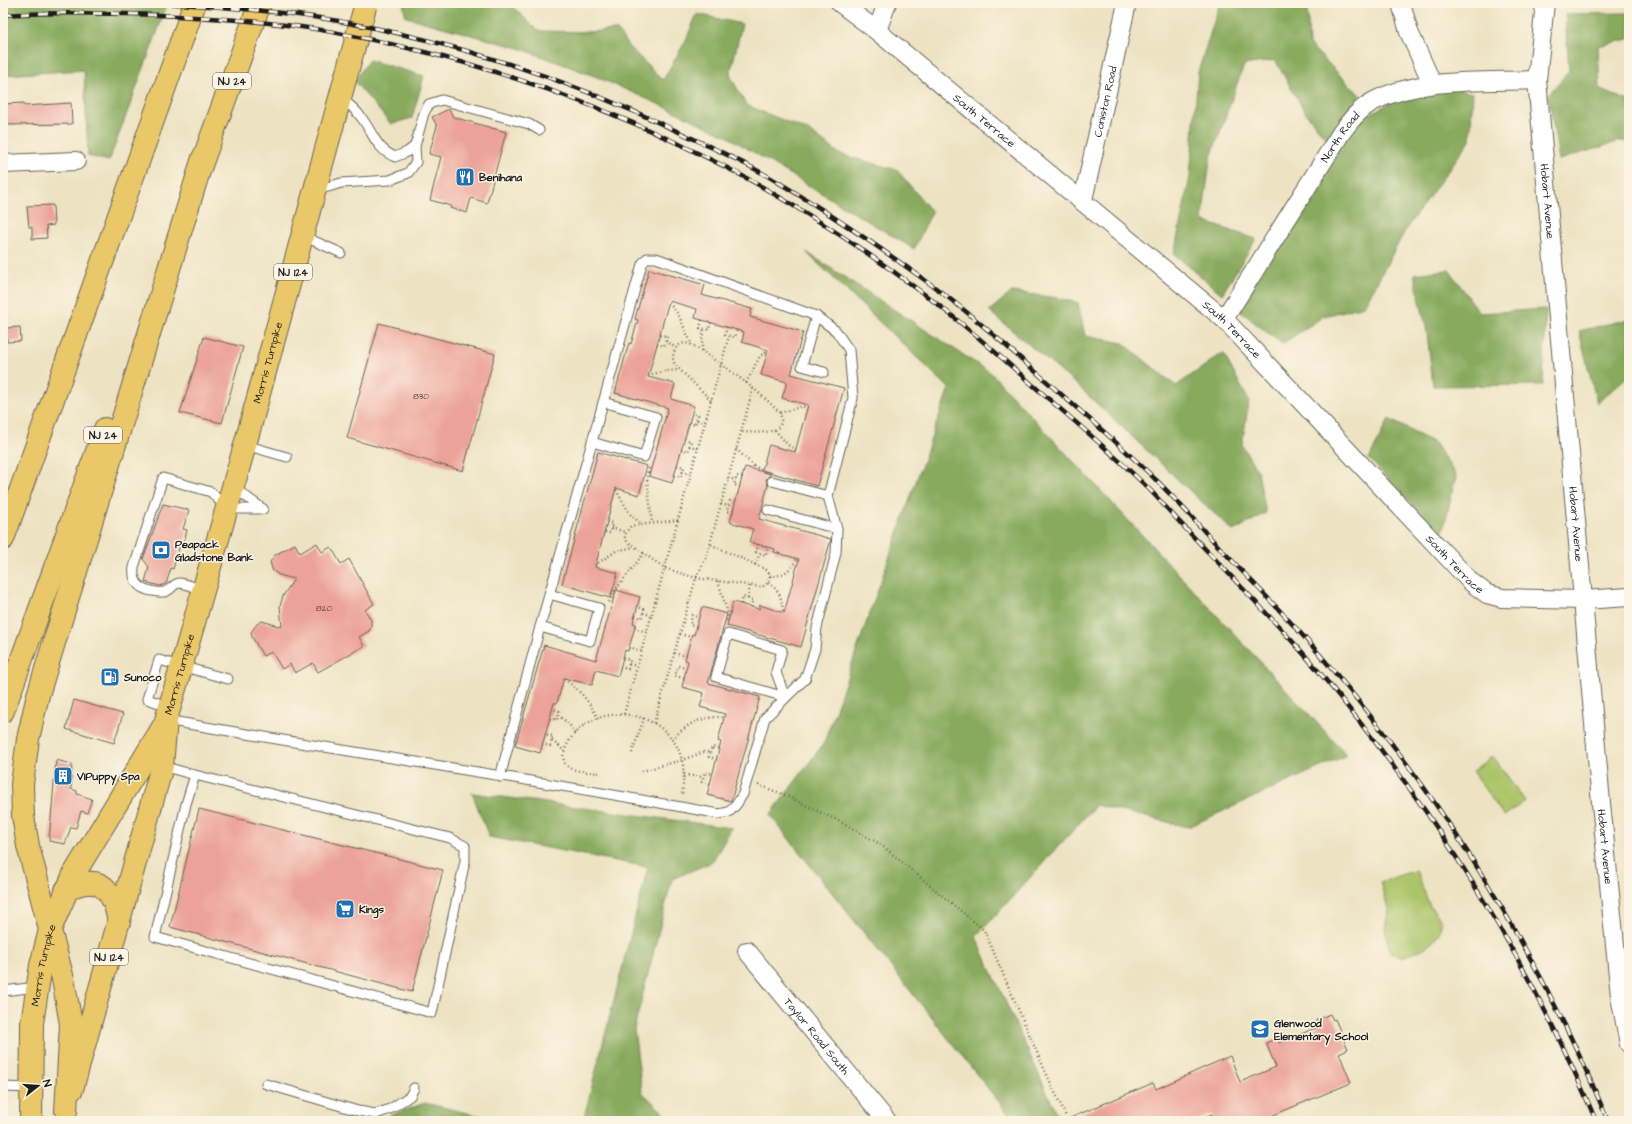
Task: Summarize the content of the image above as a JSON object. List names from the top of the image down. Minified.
{"streets":{"main road":["NJ 24","NJ 124","Morris Turnpike"],"street":["Coniston Road","South Terrace","North Road","Hobart Avenue","Taylor Road South"]},"crossings":[["Coniston Road","South Terrace"],["South Terrace","North Road"],["South Terrace","Hobart Avenue"],["North Road","Hobart Avenue"]],"places":{"restaurant":["Benihana"],"bank":["Peapack Gladstone Bank"],"fuel station":["Sunoco"],"building":["VIPuppy Spa"],"supermarket":["Kings"],"school or university":["Glenwood Elementary School"]},"house_numbers":["830","820"],"north":"right"}
